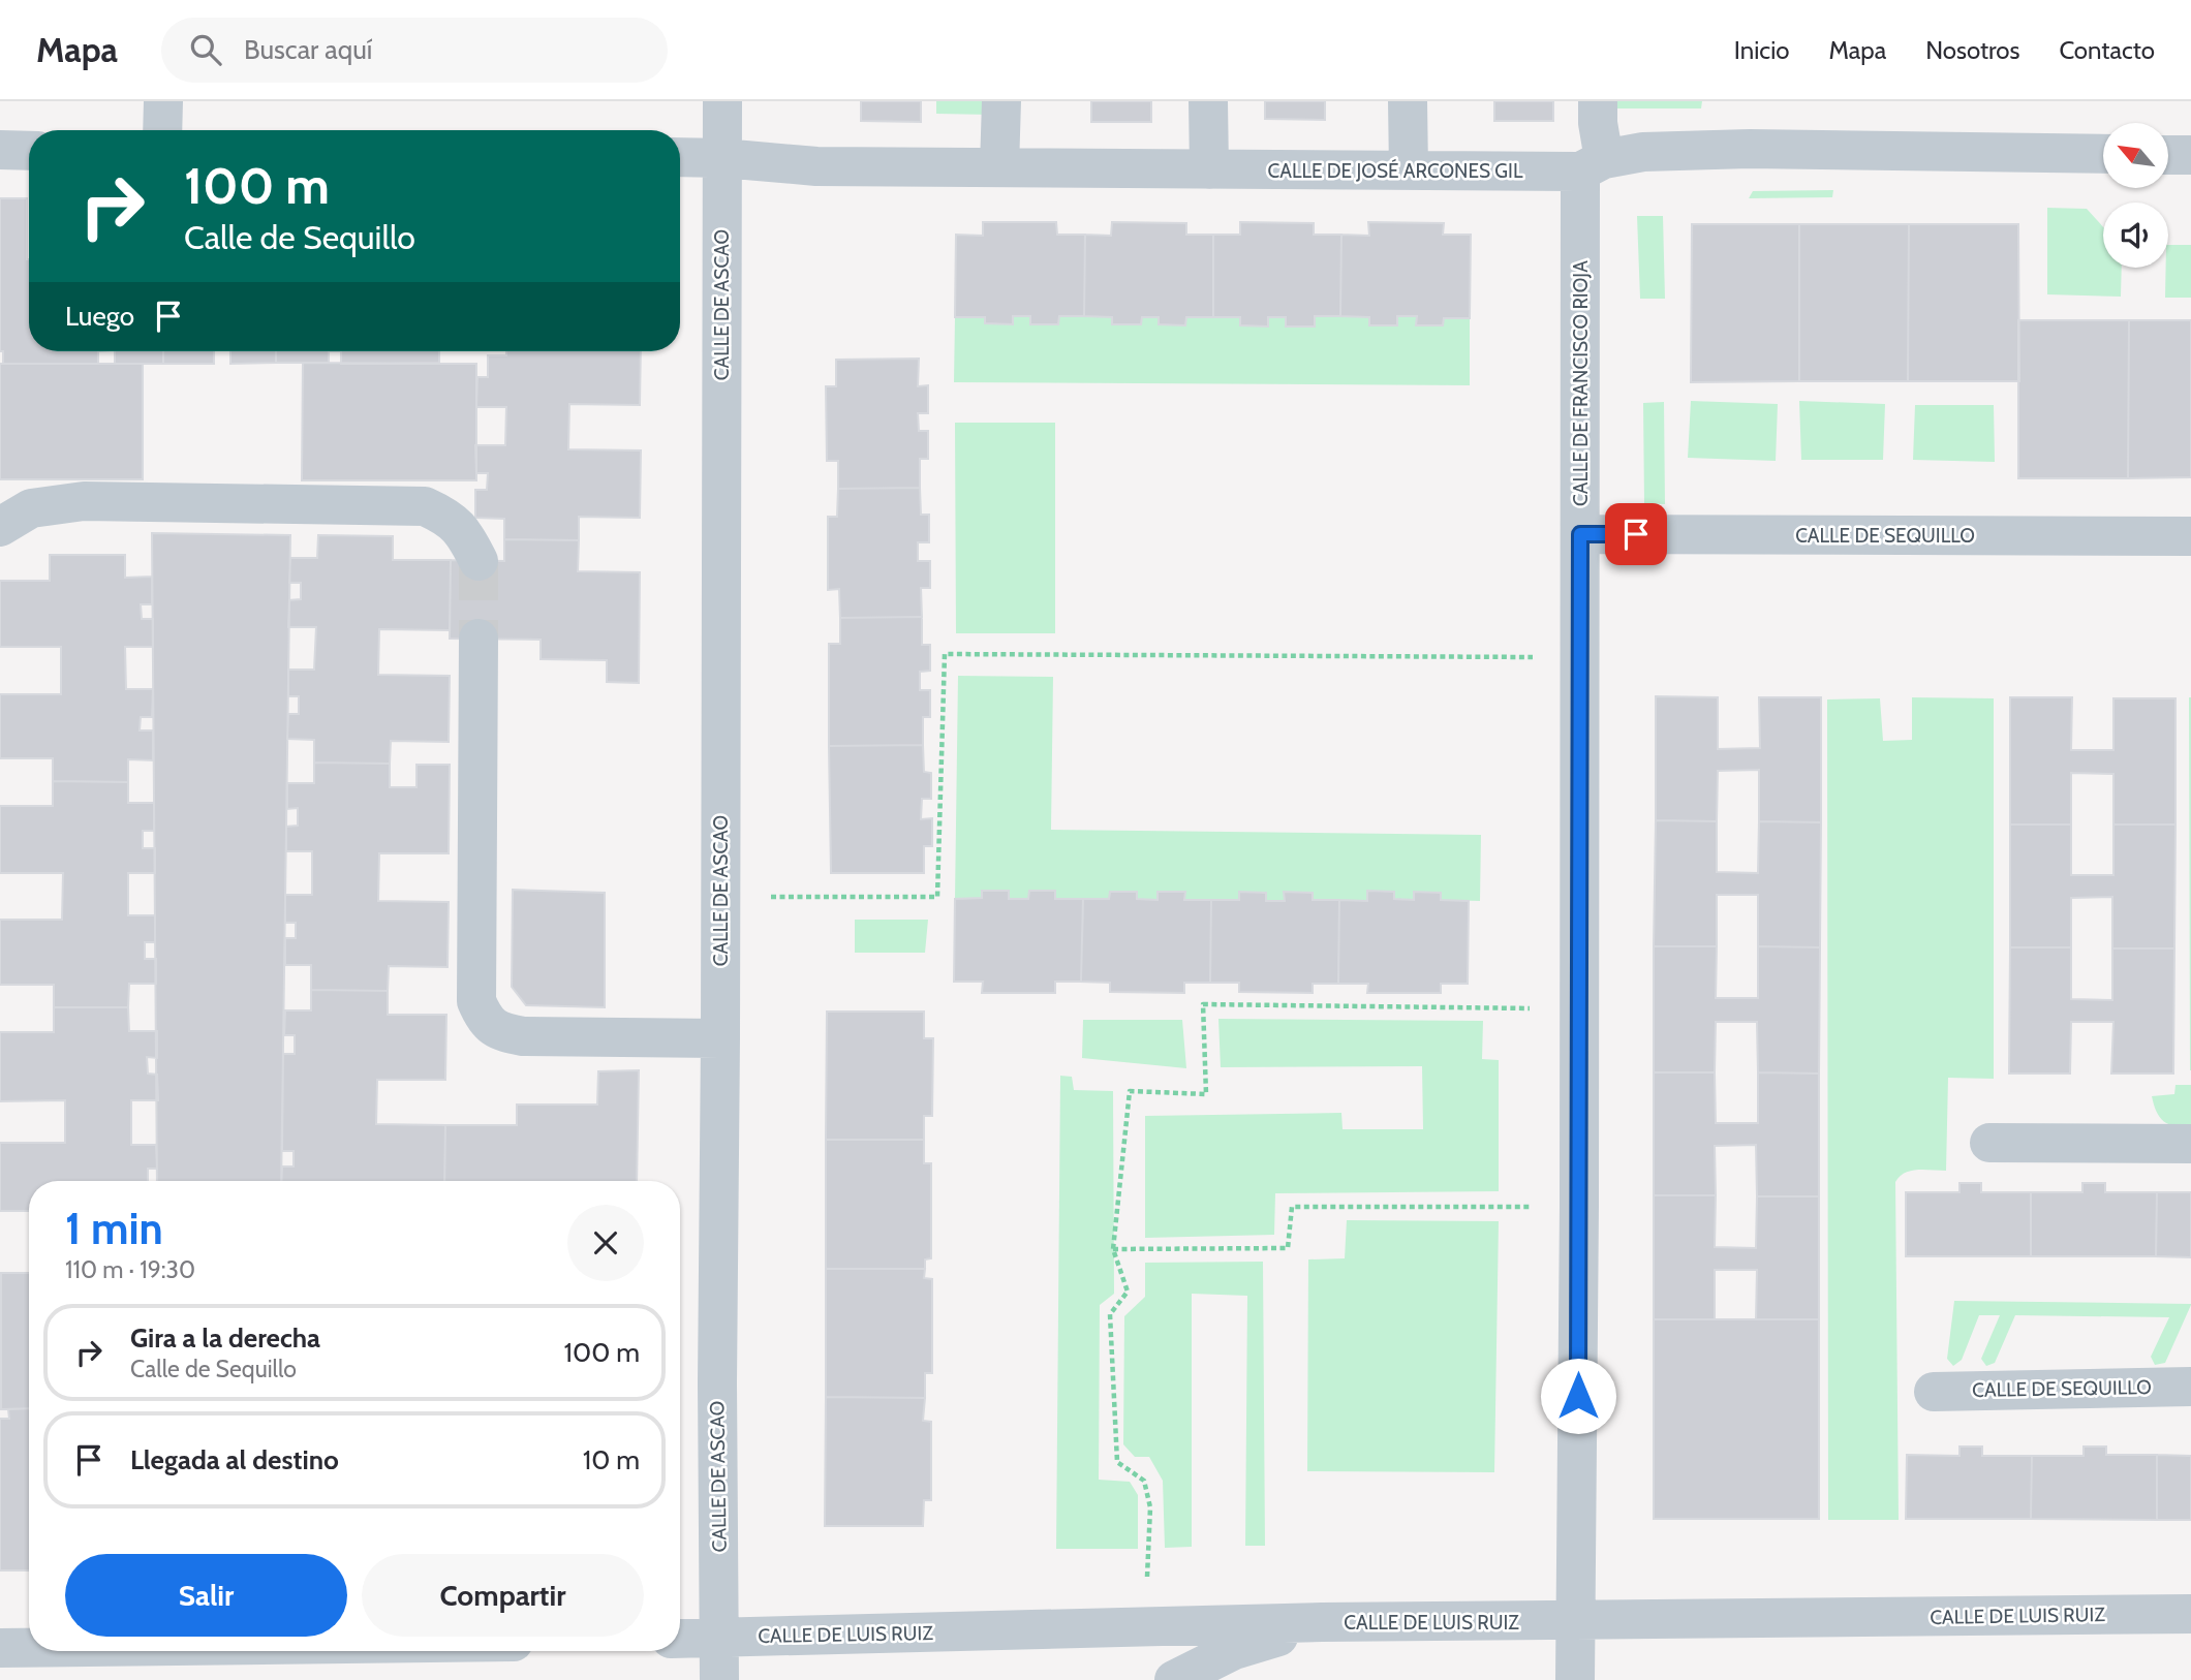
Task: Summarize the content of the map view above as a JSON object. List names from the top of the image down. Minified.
{"streets":{"street":["CALLE DE JOSÉ ARCONES GIL","CALLE DE ASCAO","CALLE DE FRANCISCO RIOJA","CALLE DE SEQUILLO","CALLE DE LUIS RUIZ"]},"crossings":[["CALLE DE JOSÉ ARCONES GIL","CALLE DE ASCAO"],["CALLE DE JOSÉ ARCONES GIL","CALLE DE FRANCISCO RIOJA"],["CALLE DE ASCAO","CALLE DE LUIS RUIZ"],["CALLE DE FRANCISCO RIOJA","CALLE DE SEQUILLO"],["CALLE DE FRANCISCO RIOJA","CALLE DE LUIS RUIZ"]],"north":"top left","page":{"header":"Mapa","search":"Buscar aquí","nav":["Inicio","Mapa","Nosotros","Contacto"],"turn":["100 m","Calle de Sequillo"],"then":"Luego","heading":["1 min","110 m · 19:30"],"list":[{"name":"Gira a la derecha","note":"Calle de Sequillo","value":"100 m"},{"name":"Llegada al destino","value":"10 m"}],"buttons":["Salir","Compartir"]}}
